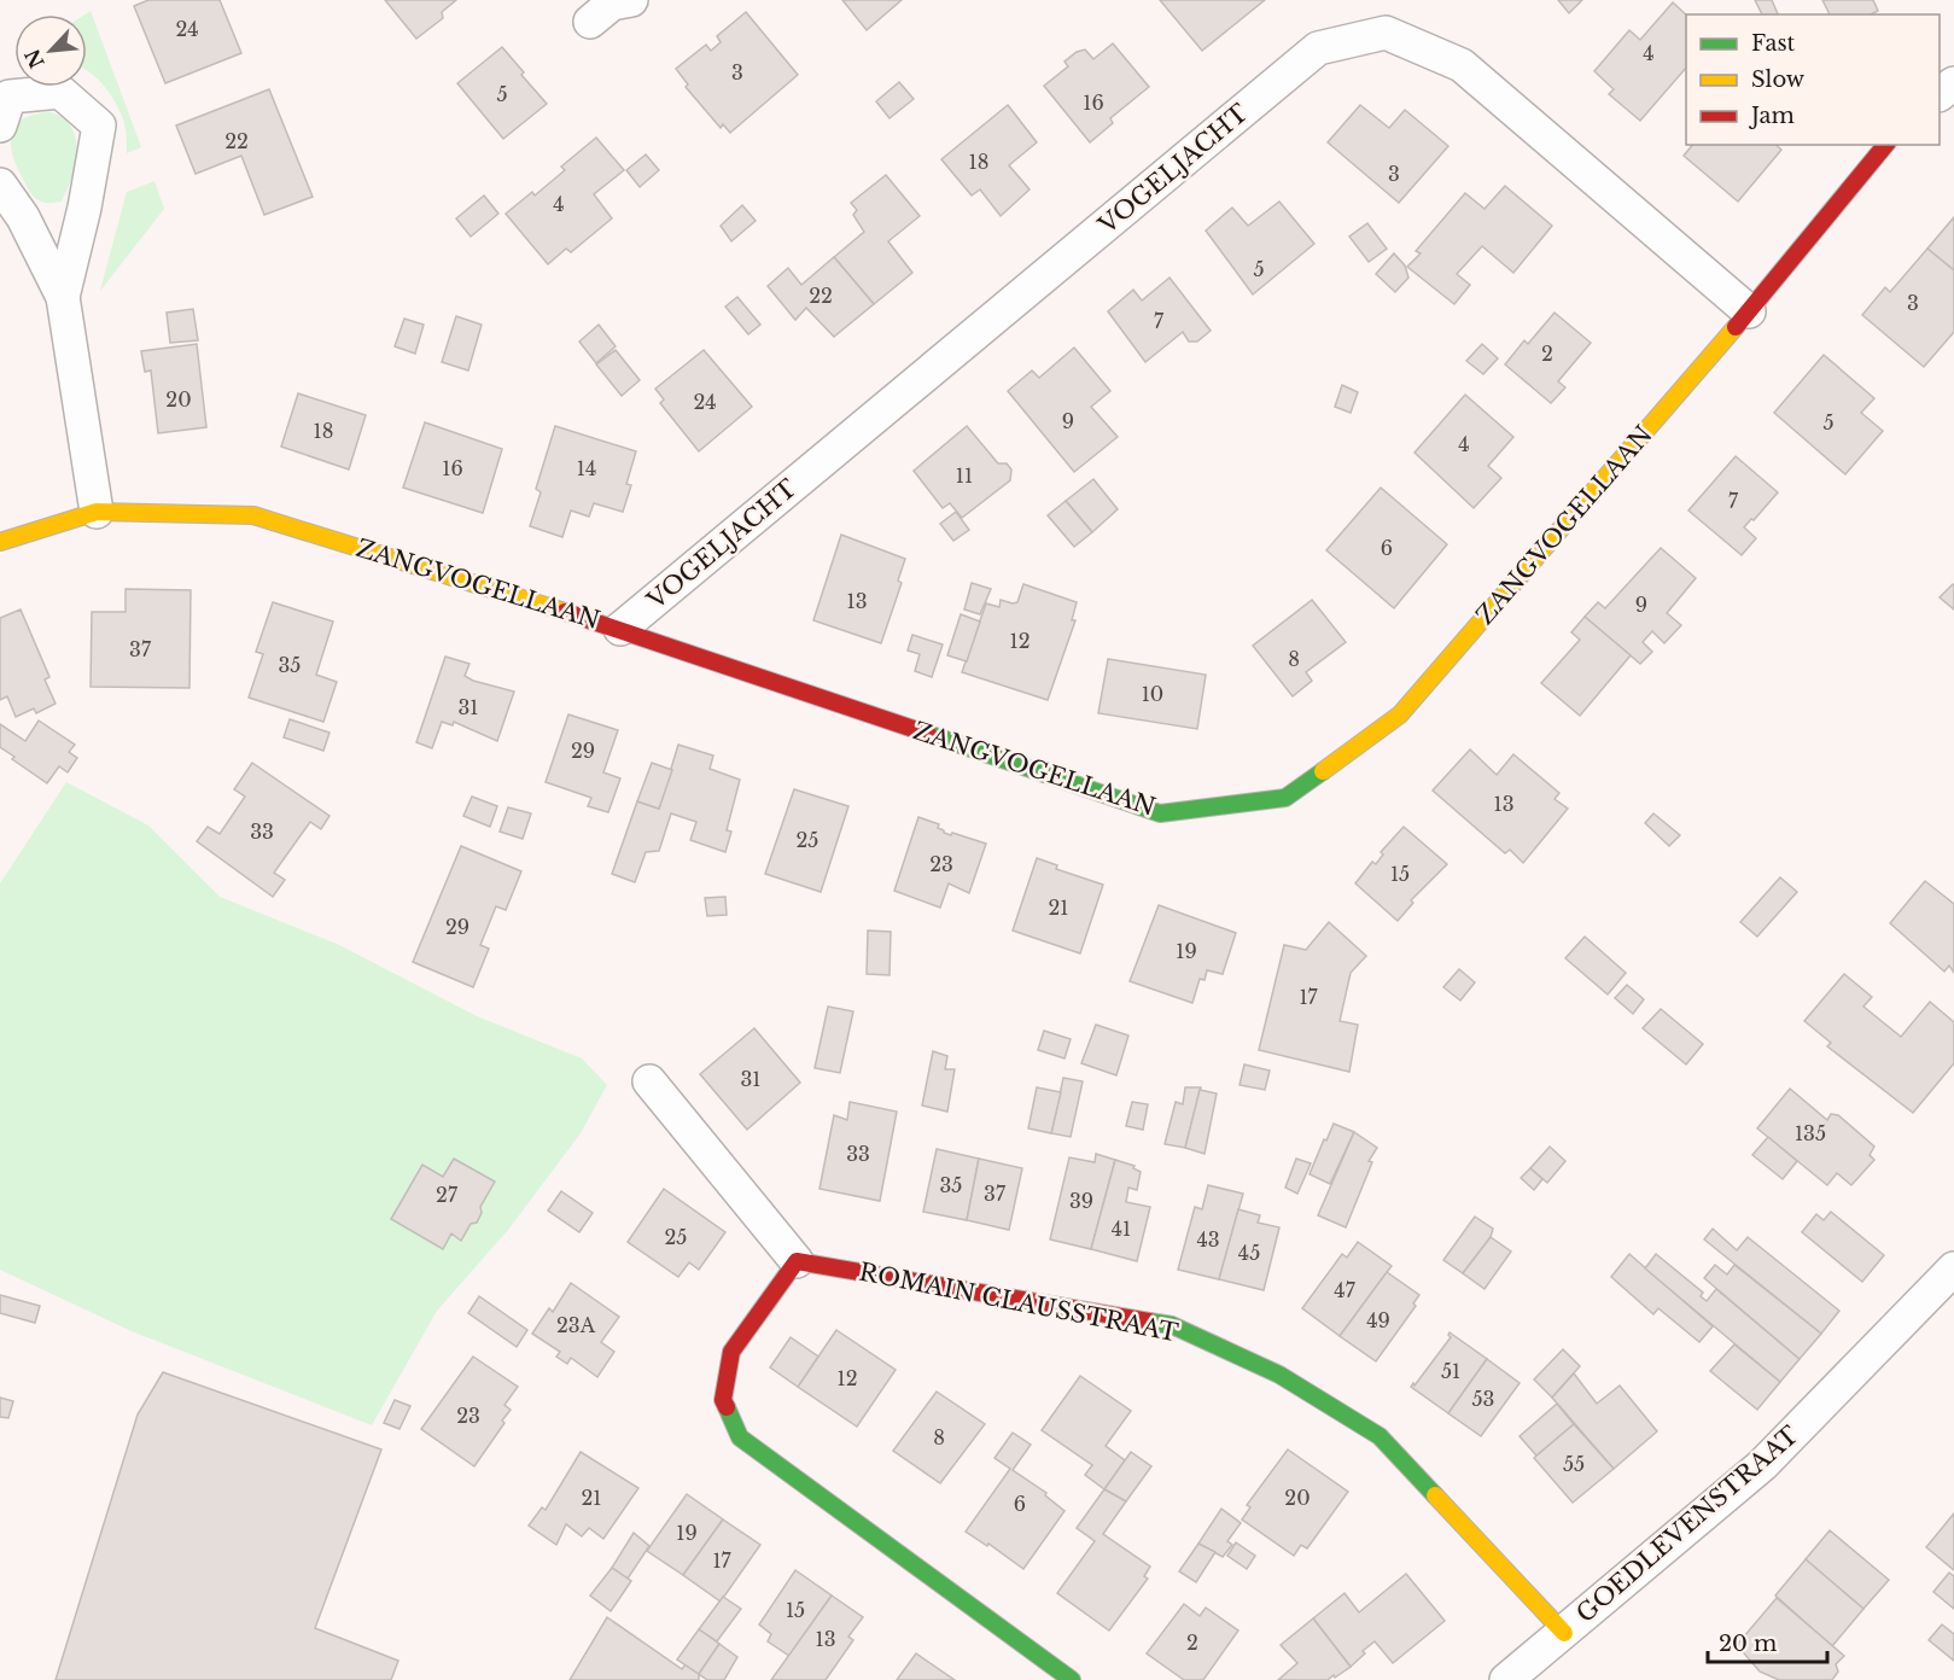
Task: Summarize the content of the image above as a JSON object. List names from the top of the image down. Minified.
{"streets":{"street":["VOGELJACHT","ZANGVOGELLAAN","ROMAIN CLAUSSTRAAT","GOEDLEVENSTRAAT"]},"crossings":[["VOGELJACHT","ZANGVOGELLAAN"],["ROMAIN CLAUSSTRAAT","GOEDLEVENSTRAAT"]],"house_numbers":["24","4","3","5","16","22","18","3","4","5","22","3","7","2","20","24","9","5","18","4","16","14","11","7","6","13","9","12","37","8","35","10","31","29","13","33","25","23","15","21","29","19","17","31","135","33","35","37","27","39","41","25","43","45","47","49","23A","51","12","53","23","8","55","21","20","6","19","17","15","13","2"],"legend":["Fast","Slow","Jam"],"scale_bar":"20 m","north":"bottom left"}
